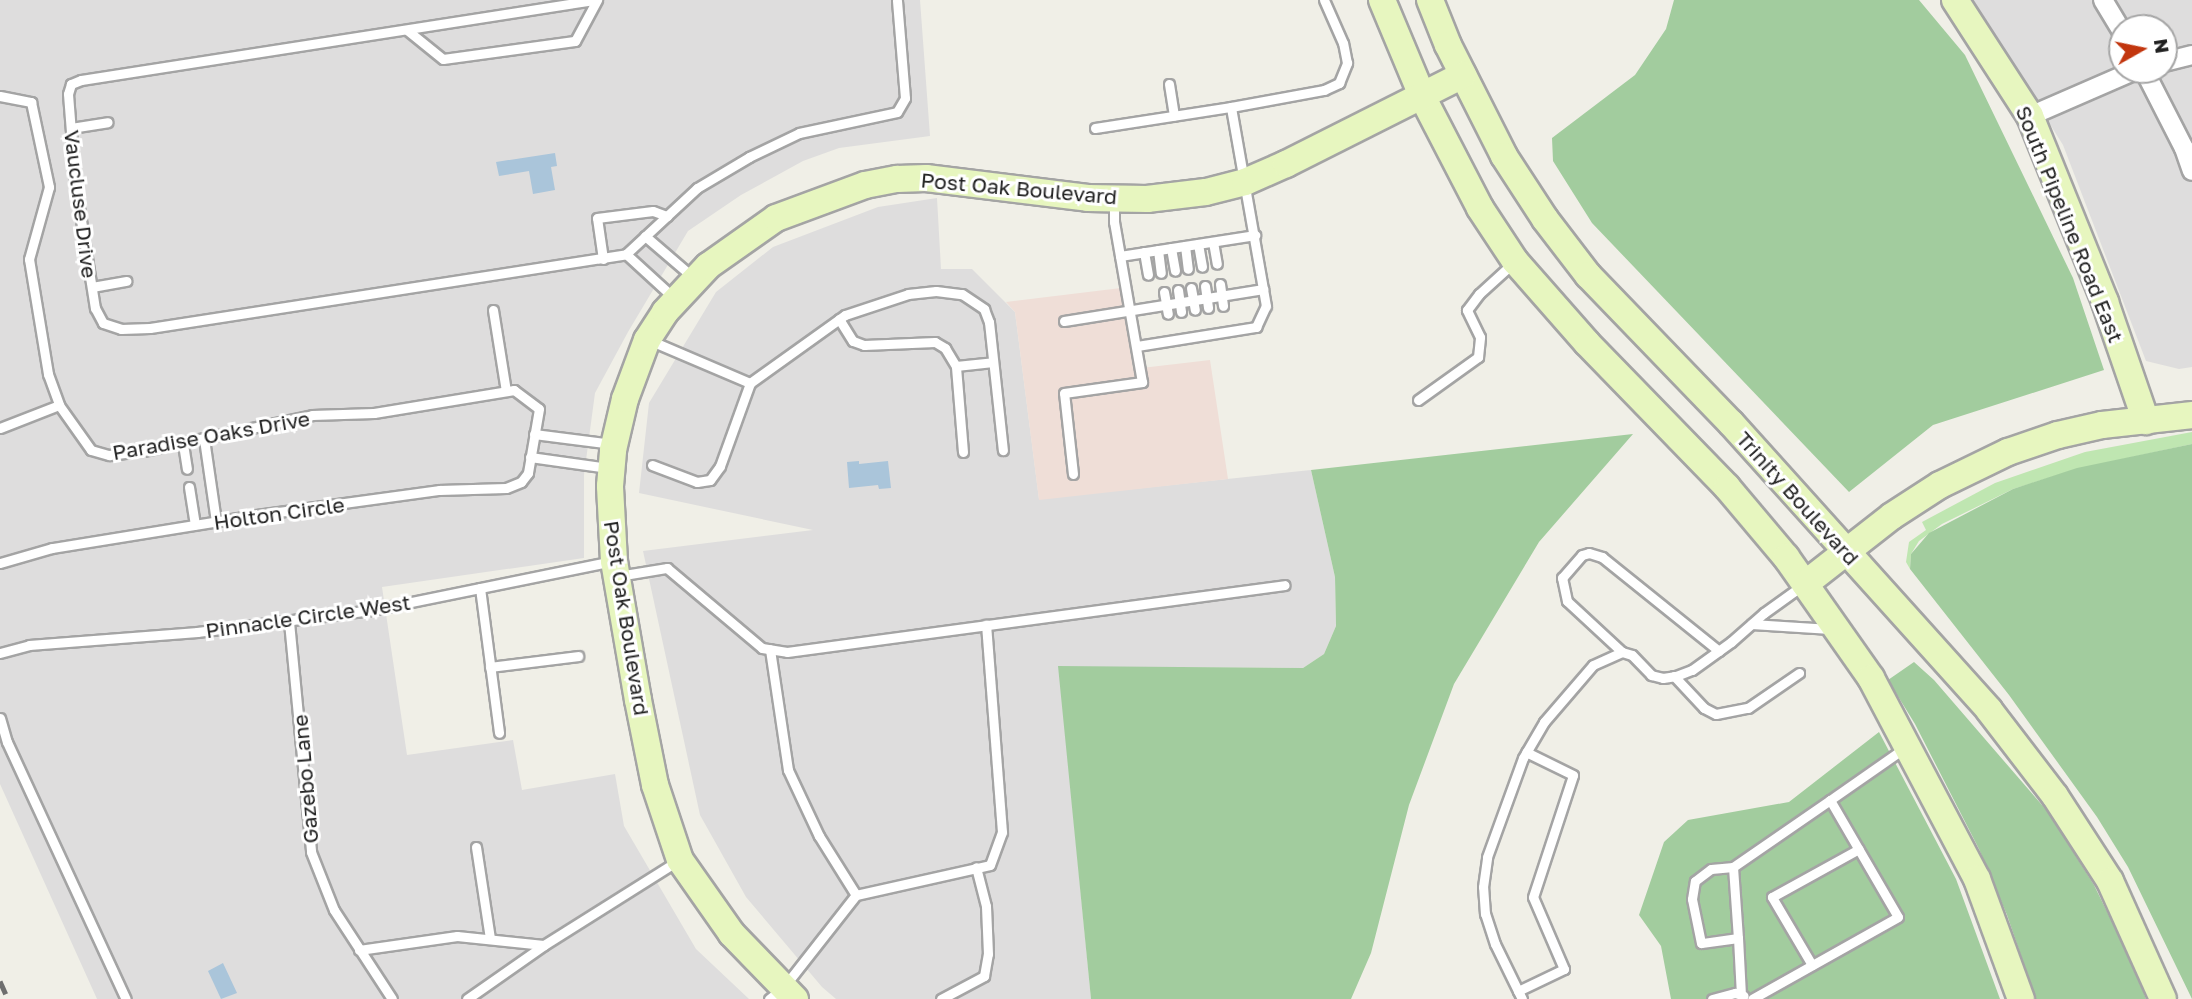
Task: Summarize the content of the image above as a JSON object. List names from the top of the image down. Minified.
{"streets":{"street":["Post Oak Boulevard","South Pipeline Road East","Trinity Boulevard"],"lane":["Vaucluse Drive","Paradise Oaks Drive","Holton Circle","Pinnacle Circle West","Gazebo Lane"]},"crossings":[["Post Oak Boulevard","Trinity Boulevard"],["Post Oak Boulevard","Pinnacle Circle West"],["Pinnacle Circle West","Gazebo Lane"]],"north":"right"}
